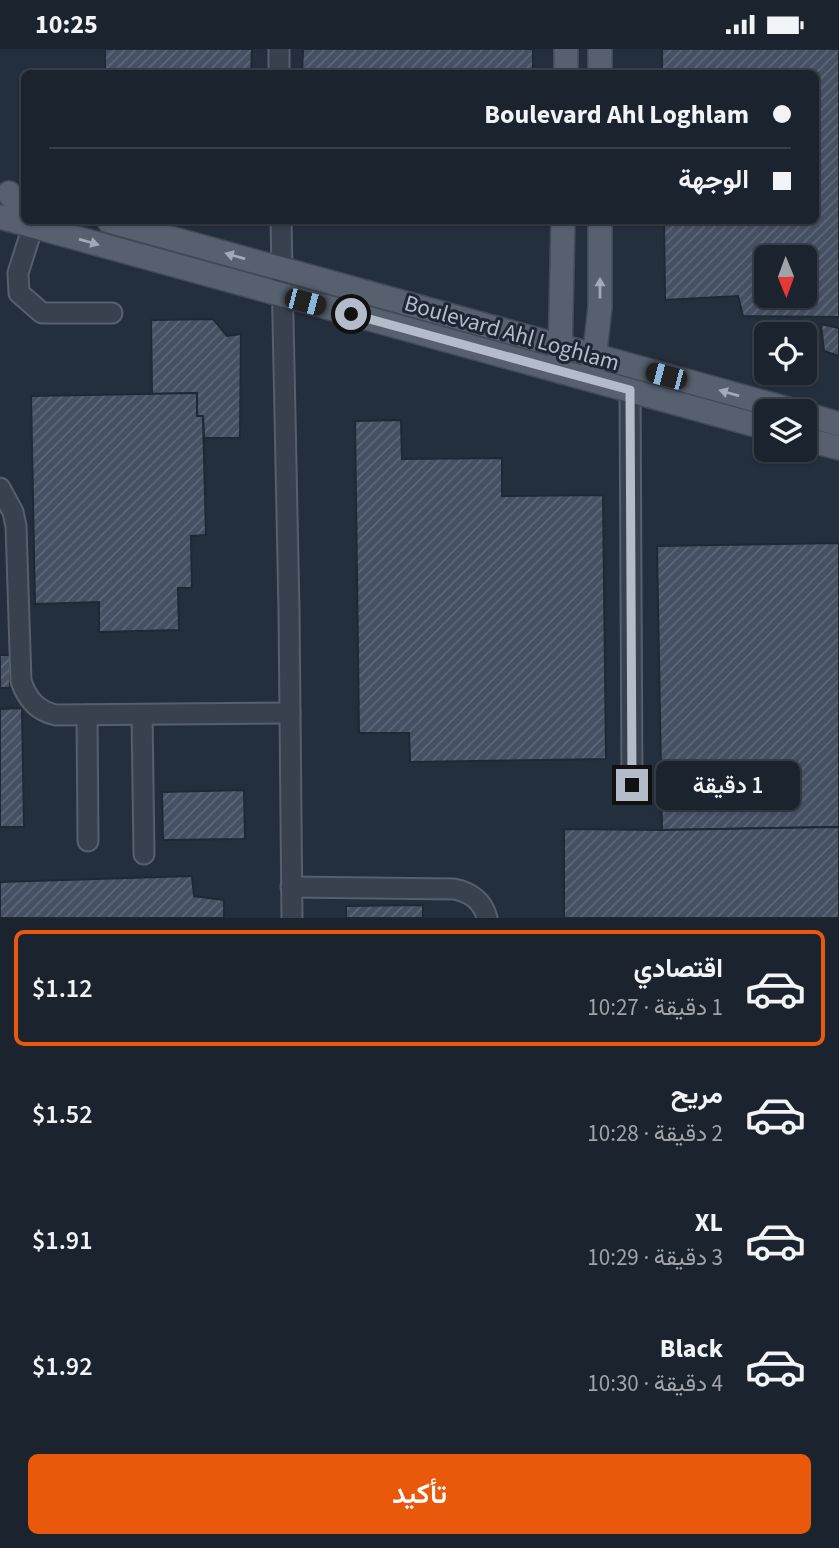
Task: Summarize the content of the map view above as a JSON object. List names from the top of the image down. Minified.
{"streets":{"main road":["Boulevard Ahl Loghlam"]},"north":"bottom","page":{"status":"10:25","banner":["Boulevard Ahl Loghlam","الوجهة"],"bubble":"1 دقيقة","list":[{"name":"اقتصادي","note":"1 دقيقة · 10:27","value":"$1.12"},{"name":"مريح","note":"2 دقيقة · 10:28","value":"$1.52"},{"name":"XL","note":"3 دقيقة · 10:29","value":"$1.91"},{"name":"Black","note":"4 دقيقة · 10:30","value":"$1.92"}],"buttons":"تأكيد"}}
